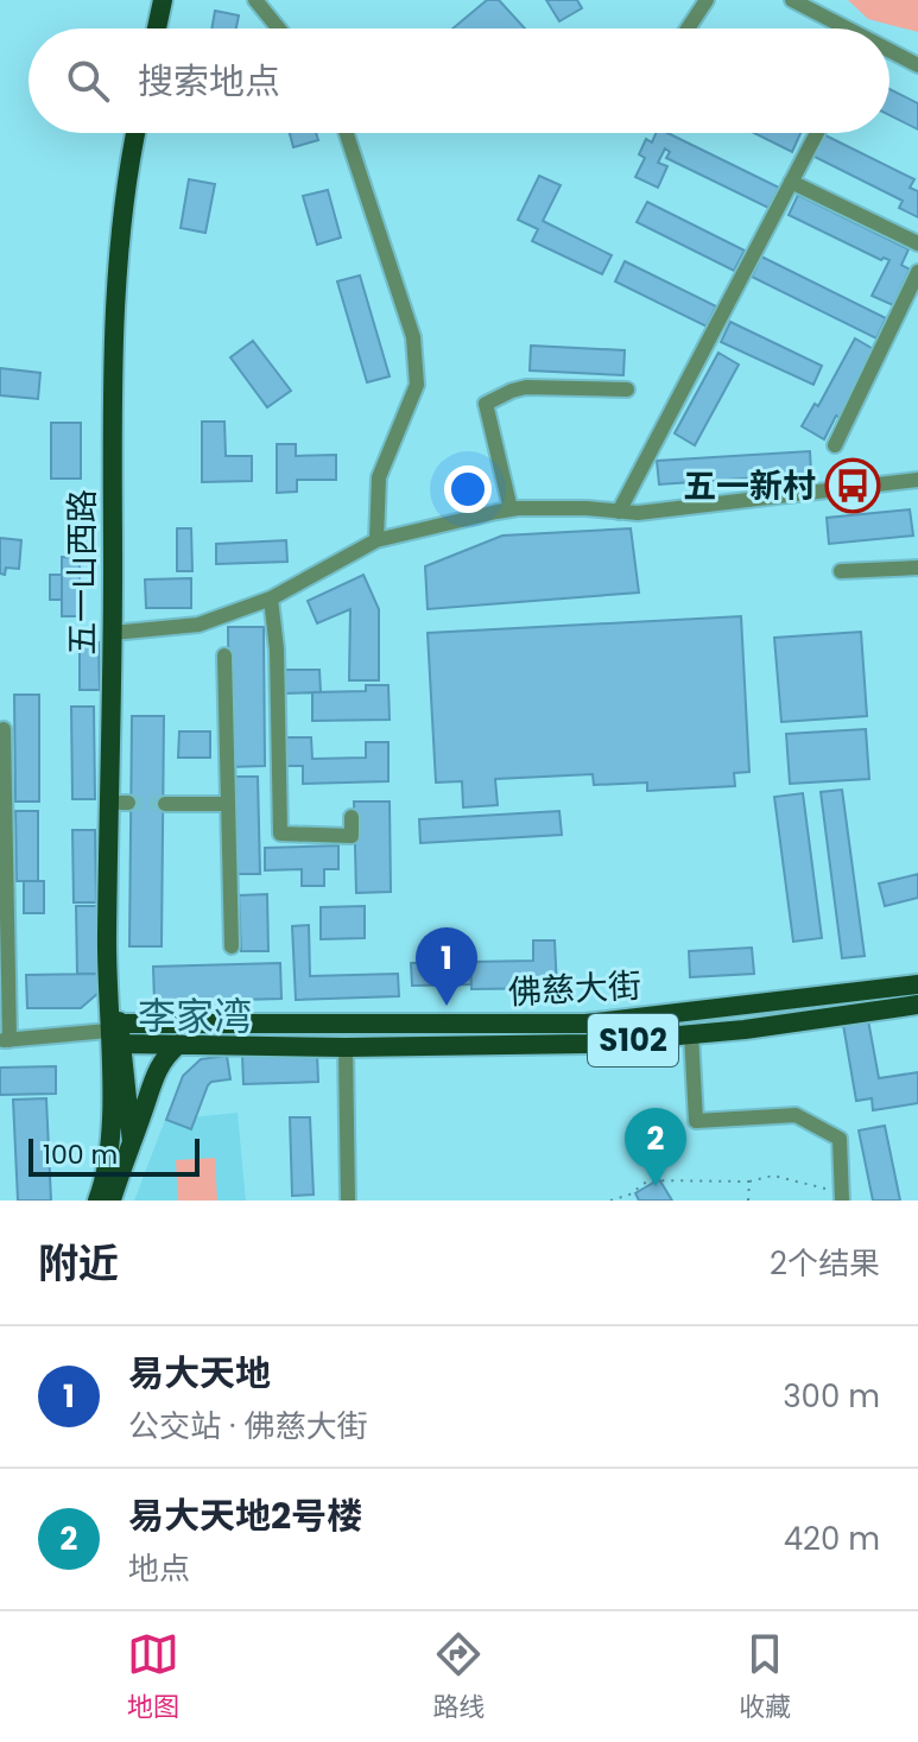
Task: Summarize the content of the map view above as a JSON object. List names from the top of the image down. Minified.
{"streets":{"main road":["五一山西路","佛慈大街","S102"]},"crossings":[["五一山西路","佛慈大街"]],"districts":["李家湾"],"places":{"bus stop":["五一新村"]},"scale_bar":"100 m","page":{"search":"搜索地点","pins":["1","2"],"scale":"100 m","heading":["附近","2个结果"],"list":[{"mark":"1","name":"易大天地","note":"公交站 · 佛慈大街","value":"300 m"},{"mark":"2","name":"易大天地2号楼","note":"地点","value":"420 m"}],"nav":["地图","路线","收藏"]}}
